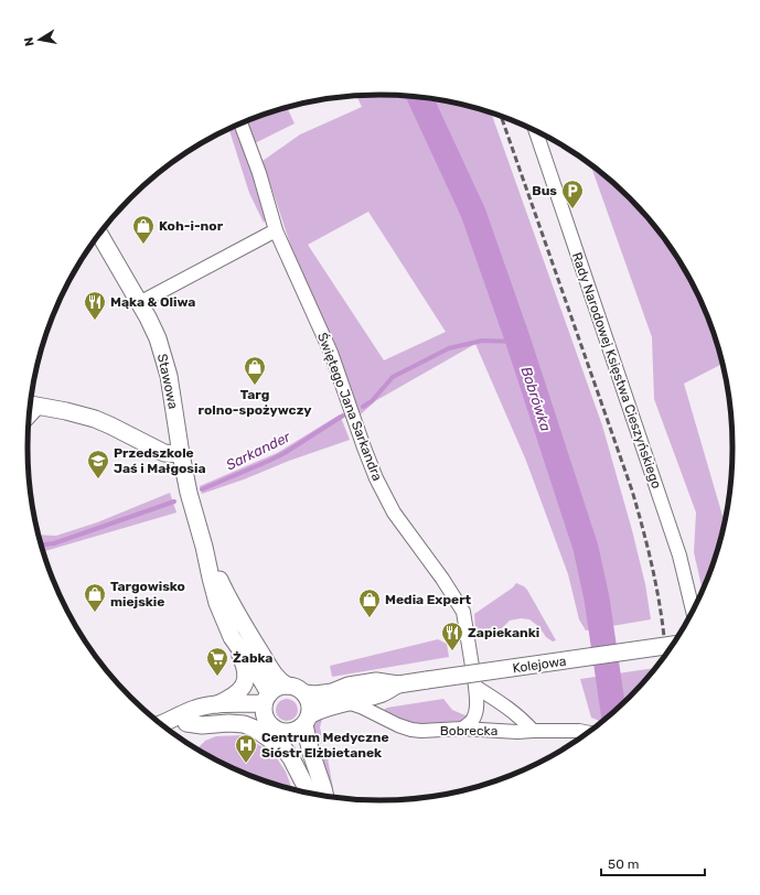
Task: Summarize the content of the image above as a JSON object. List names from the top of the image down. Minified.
{"streets":{"street":["Rady Narodowej Księstwa Cieszyńskiego","Stawowa","Świętego Jana Sarkandra","Kolejowa","Bobrecka"]},"crossings":[["Stawowa","Kolejowa"],["Świętego Jana Sarkandra","Bobrecka"],["Kolejowa","Bobrecka"]],"water":["Bobrówka","Sarkander"],"places":{"parking":["Bus"],"shop":["Koh-i-nor","Targ rolno-spożywczy","Targowisko miejskie","Media Expert"],"restaurant":["Mąka & Oliwa","Zapiekanki"],"school or university":["Przedszkole Jaś i Małgosia"],"supermarket":["Żabka"],"hospital":["Centrum Medyczne Sióstr Elżbietanek"]},"scale_bar":"50 m","north":"left"}
